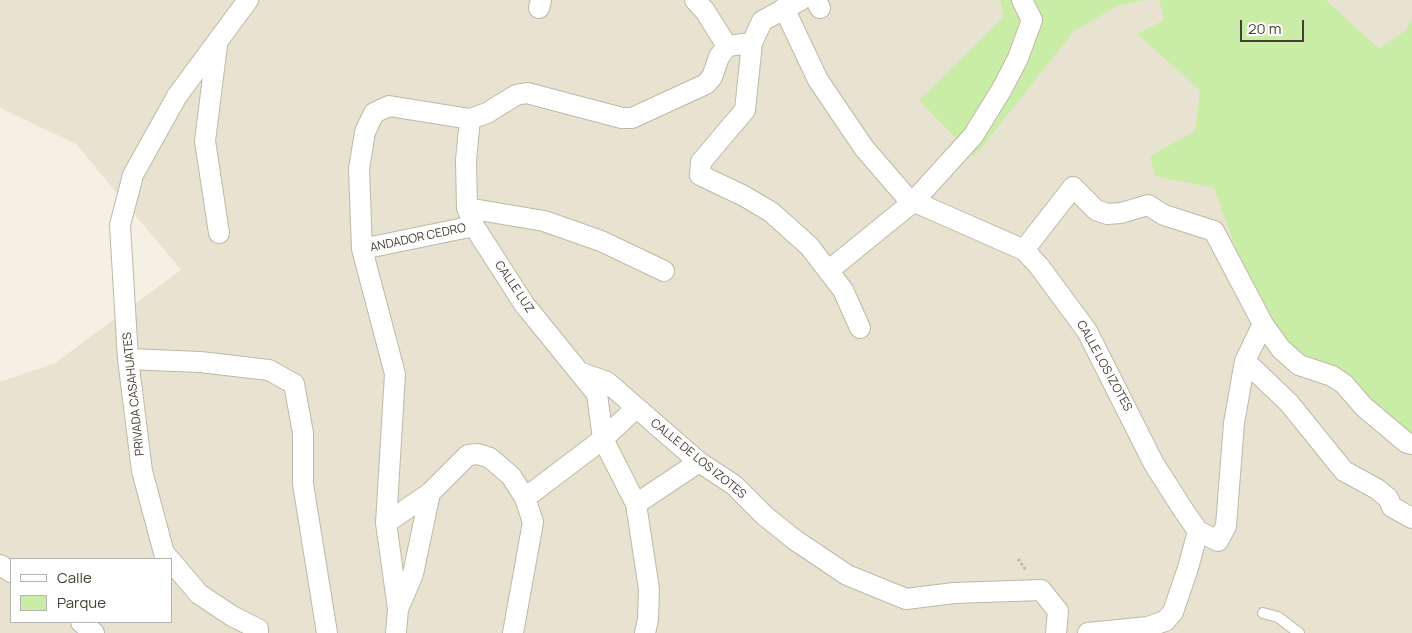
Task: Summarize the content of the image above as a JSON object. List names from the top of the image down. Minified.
{"streets":{"street":["ANDADOR CEDRO","CALLE LUZ","CALLE LOS IZOTES","PRIVADA CASAHUATES","CALLE DE LOS IZOTES"]},"crossings":[["ANDADOR CEDRO","CALLE LUZ"],["CALLE LUZ","CALLE DE LOS IZOTES"]],"legend":["Calle","Parque"],"scale_bar":"20 m"}
